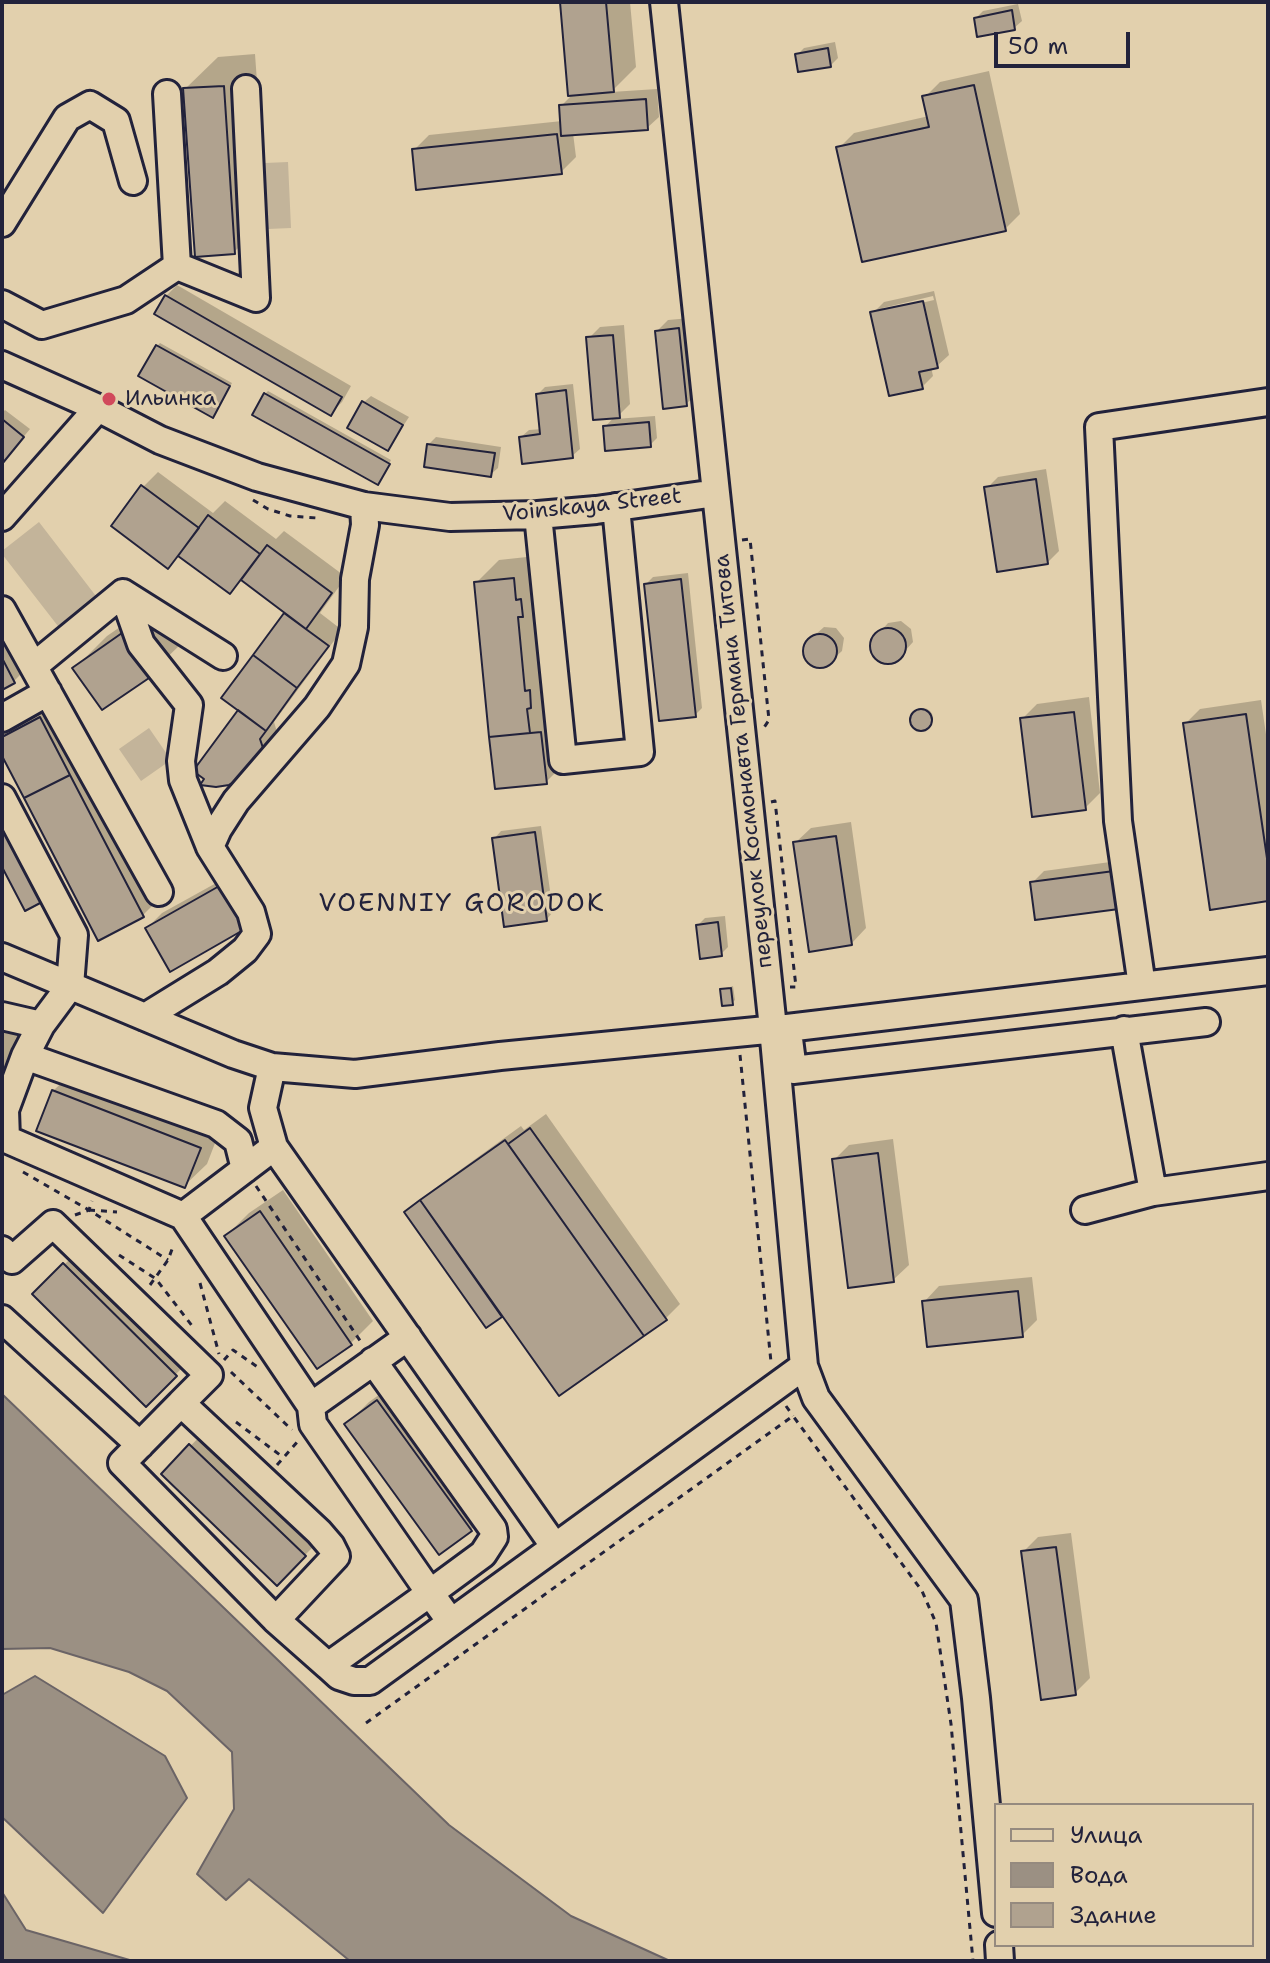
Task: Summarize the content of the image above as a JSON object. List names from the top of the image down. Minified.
{"streets":{"street":["Voinskaya Street","переулок Космонавта Германа Титова"]},"crossings":[["Voinskaya Street","переулок Космонавта Германа Титова"]],"districts":["VOENNIY GORODOK"],"places":["Ильинка"],"legend":["Улица","Вода","Здание"],"scale_bar":"50 m"}
